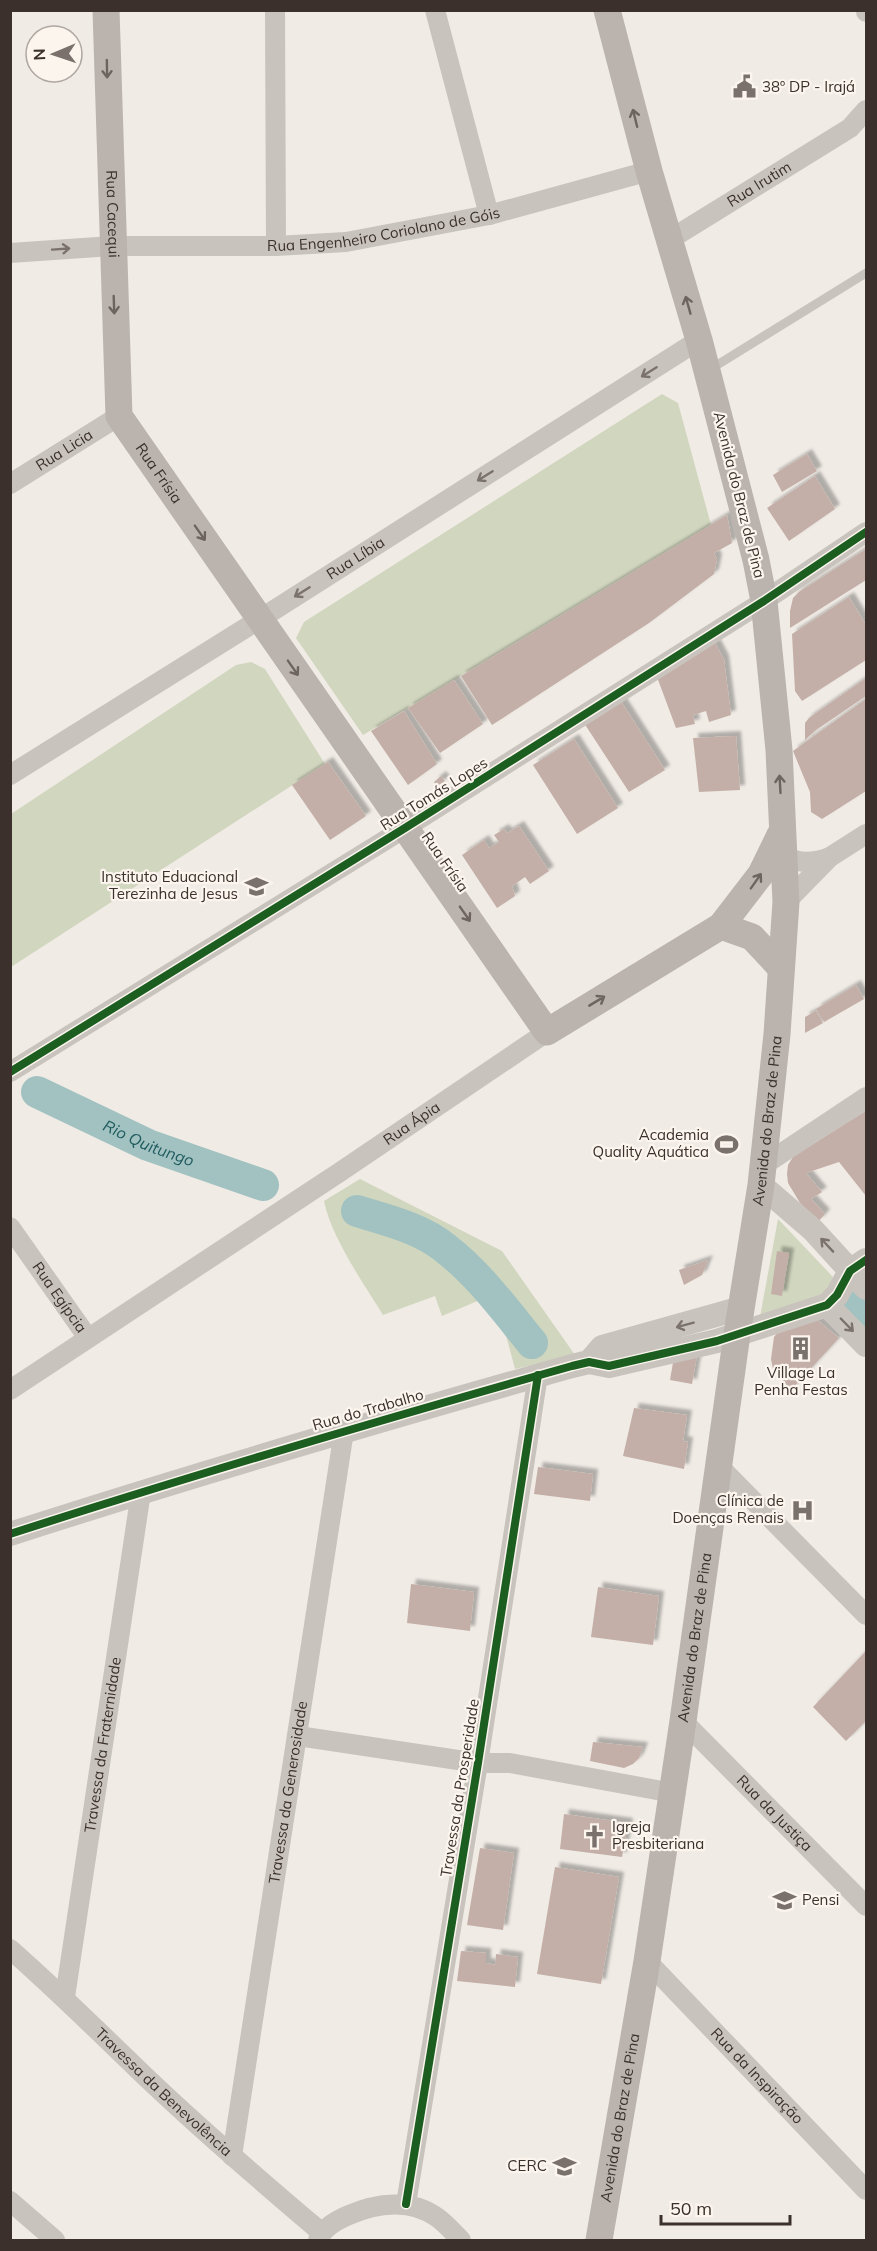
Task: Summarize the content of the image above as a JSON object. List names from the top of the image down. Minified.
{"streets":{"main road":["Rua Cacequi","Rua Frísia","Avenida do Braz de Pina","Rua Ápia"],"street":["Rua Irutim","Rua Engenheiro Coriolano de Góis","Rua Licia","Rua Líbia","Rua Tomás Lopes","Rua Egípcia","Rua do Trabalho","Travessa da Fraternidade","Travessa da Prosperidade","Travessa da Generosidade","Rua da Justiça","Rua da Inspiração","Travessa da Benevolência"]},"crossings":[["Rua Irutim","Avenida do Braz de Pina"],["Rua Cacequi","Rua Engenheiro Coriolano de Góis"],["Rua Cacequi","Rua Licia"],["Rua Cacequi","Rua Frísia"],["Rua Engenheiro Coriolano de Góis","Avenida do Braz de Pina"],["Rua Licia","Rua Frísia"],["Rua Frísia","Rua Líbia"],["Rua Frísia","Rua Tomás Lopes"],["Rua Frísia","Rua Ápia"],["Avenida do Braz de Pina","Rua Líbia"],["Avenida do Braz de Pina","Rua Tomás Lopes"],["Avenida do Braz de Pina","Rua Ápia"],["Avenida do Braz de Pina","Rua do Trabalho"],["Avenida do Braz de Pina","Rua da Justiça"],["Avenida do Braz de Pina","Rua da Inspiração"],["Rua Ápia","Rua Egípcia"],["Rua do Trabalho","Travessa da Fraternidade"],["Rua do Trabalho","Travessa da Prosperidade"],["Rua do Trabalho","Travessa da Generosidade"],["Travessa da Fraternidade","Travessa da Benevolência"],["Travessa da Generosidade","Travessa da Benevolência"]],"one_way":["Rua Cacequi","Rua Frísia","Rua Líbia"],"water":["Rio Quitungo"],"places":{"public building":["38º DP - Irajá"],"school or university":["Instituto Eduacional Terezinha de Jesus","Pensi","CERC"],"sports":["Academia Quality Aquática"],"building":["Village La Penha Festas"],"hospital":["Clínica de Doenças Renais"],"church":["Igreja Presbiteriana"]},"scale_bar":"50 m","north":"left"}
